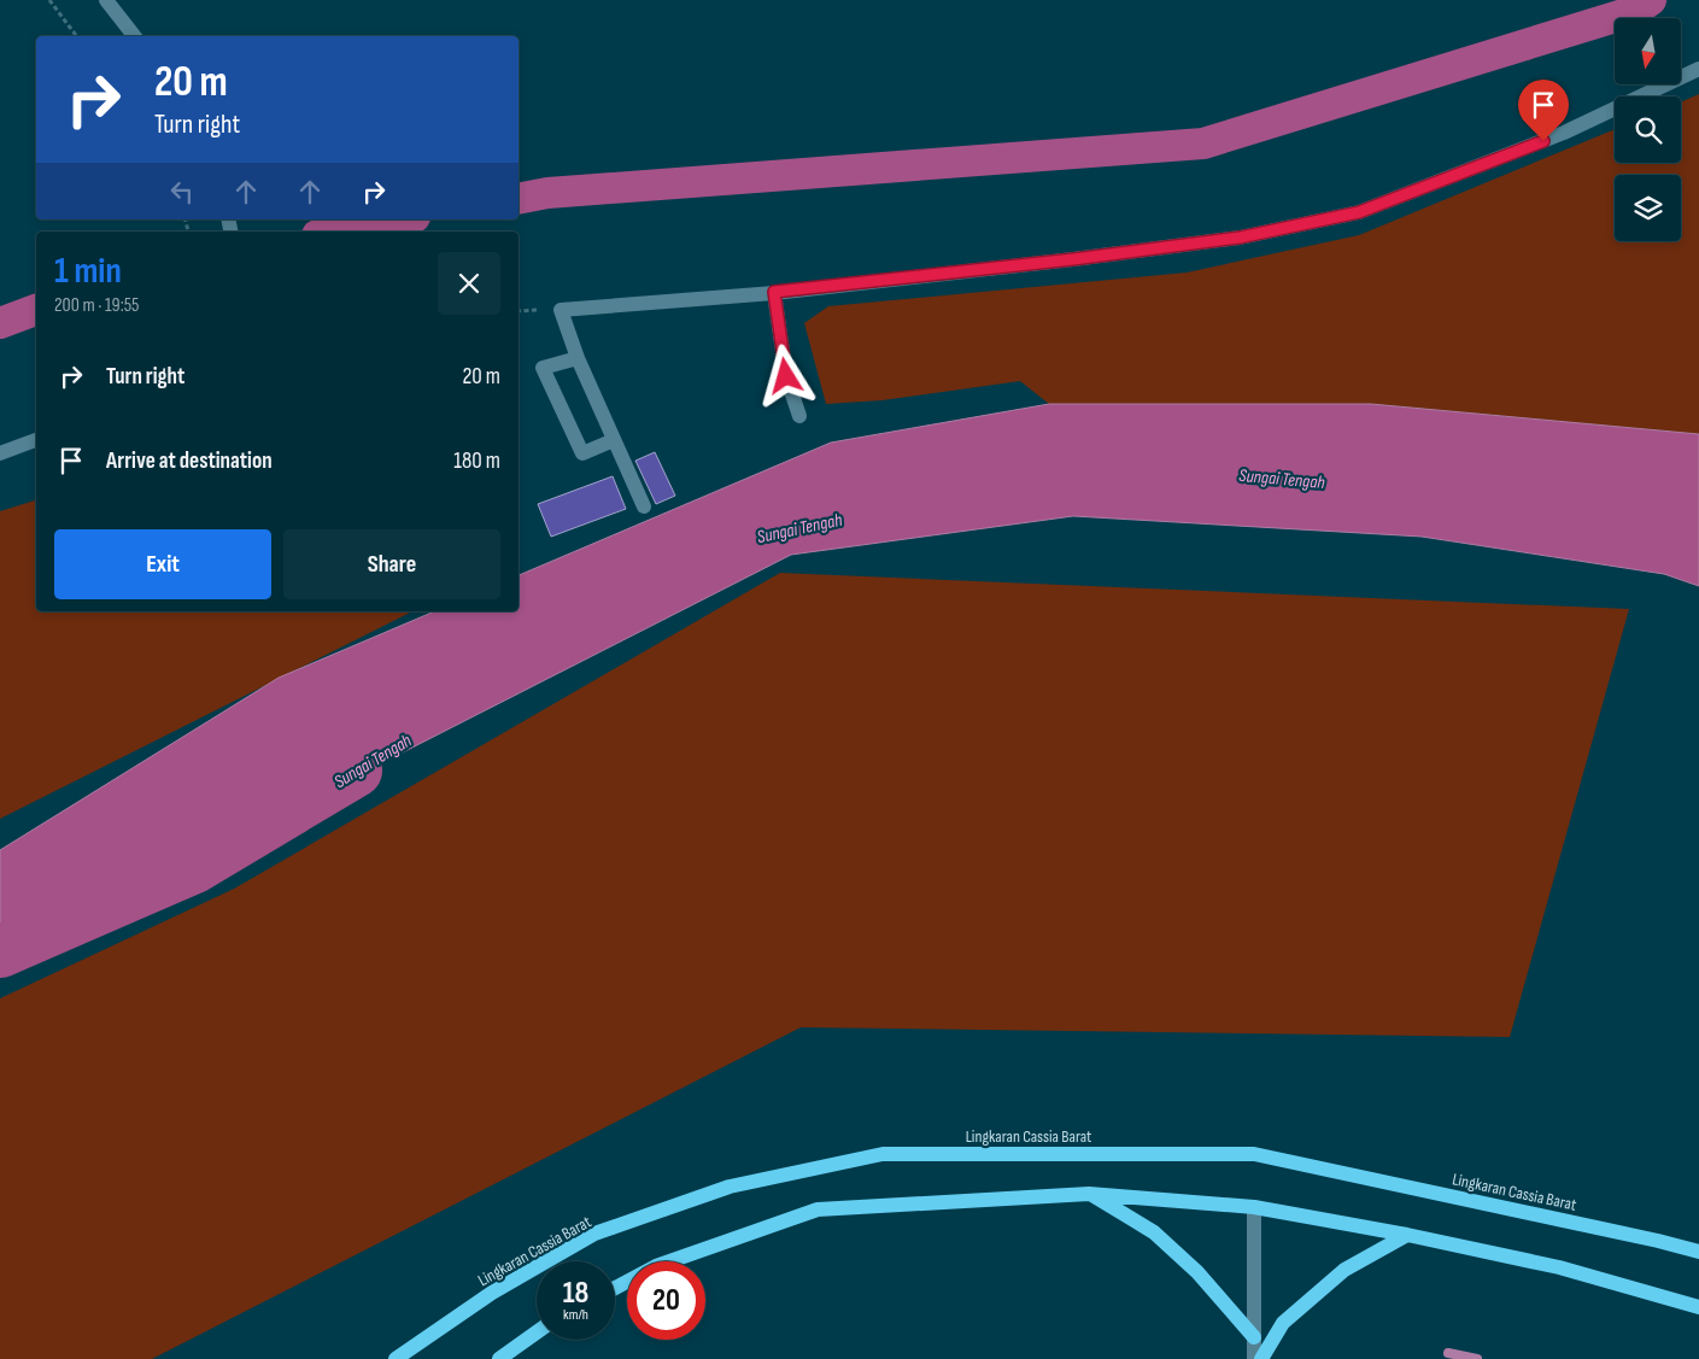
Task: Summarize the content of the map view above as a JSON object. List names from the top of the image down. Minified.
{"streets":{"main road":["Lingkaran Cassia Barat"]},"water":["Sungai Tengah"],"north":"bottom","page":{"turn":["20 m","Turn right"],"heading":["1 min","200 m · 19:55"],"list":[{"name":"Turn right","value":"20 m"},{"name":"Arrive at destination","value":"180 m"}],"buttons":["Exit","Share"],"speed":"18 km/h","limit":"20"}}
